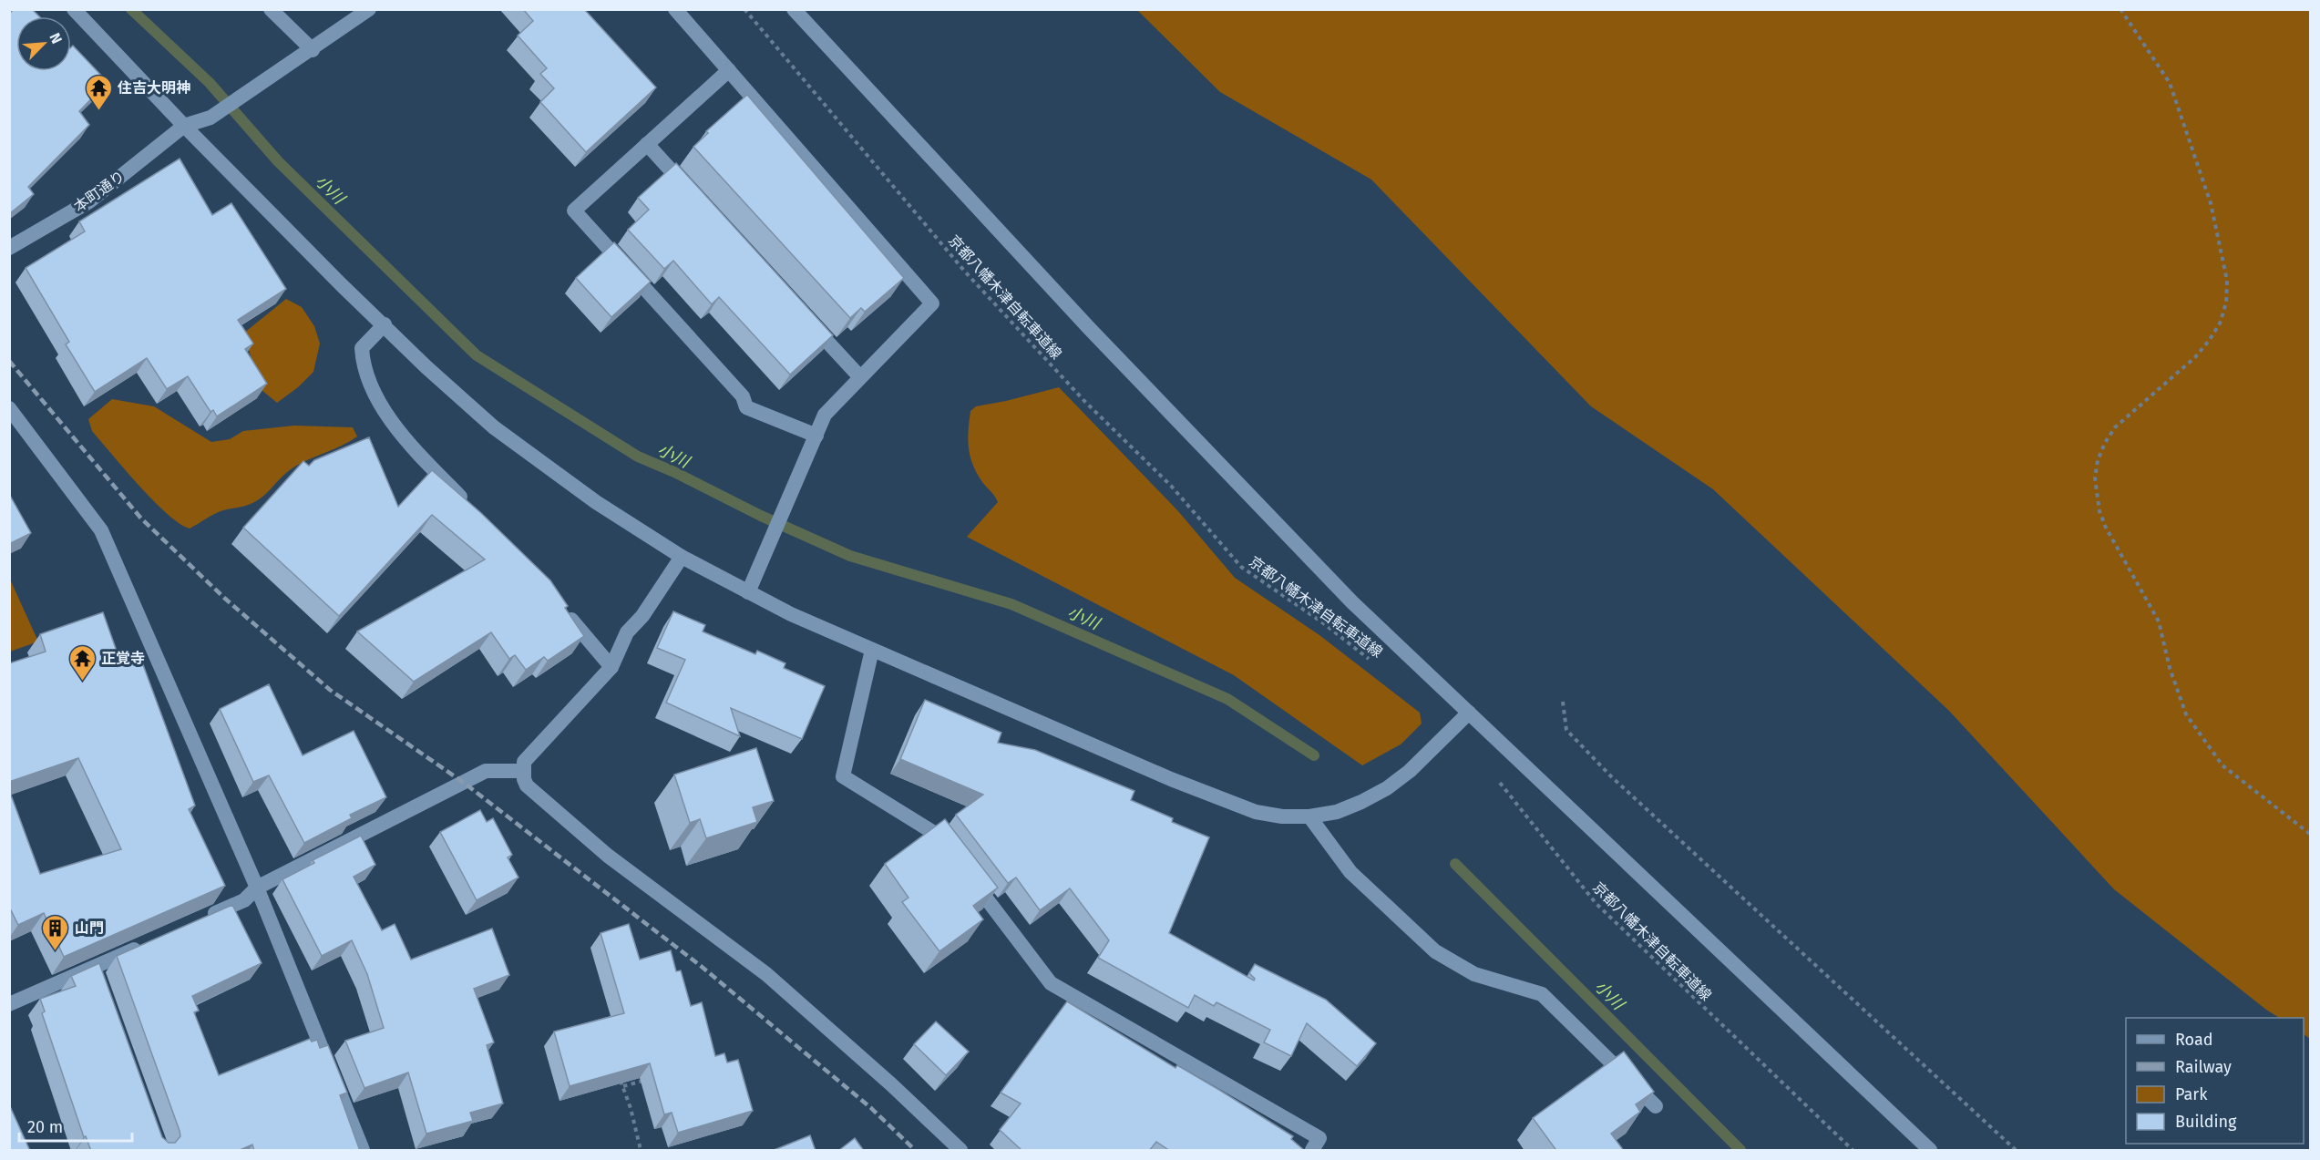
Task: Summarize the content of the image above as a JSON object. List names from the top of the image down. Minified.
{"streets":{"street":["本町通り"],"path":["京都八幡木津自転車道線"]},"water":["小川"],"places":{"temple":["住吉大明神","正覚寺"],"building":["山門"]},"legend":["Road","Railway","Park","Building"],"scale_bar":"20 m","north":"top right"}
